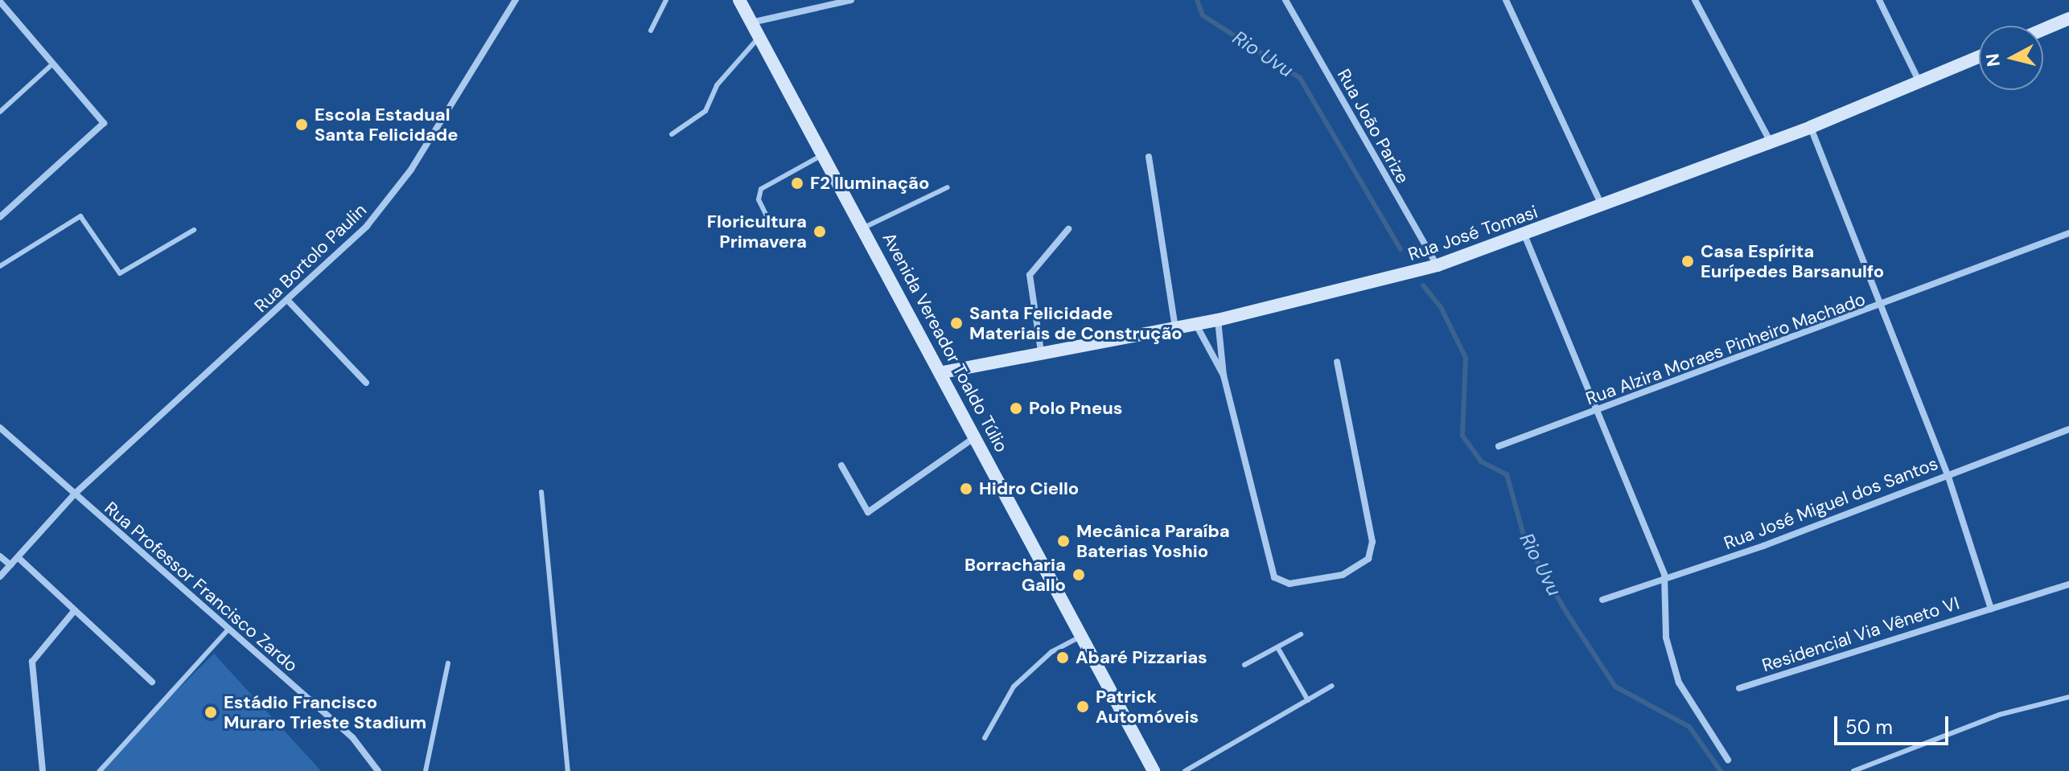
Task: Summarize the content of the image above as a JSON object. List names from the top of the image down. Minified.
{"streets":{"street":["Rua João Parize","Rua José Tomasi","Rua Bortolo Paulin","Avenida Vereador Toaldo Túlio","Rua Alzira Moraes Pinheiro Machado","Rua José Miguel dos Santos","Rua Professor Francisco Zardo","Residencial Via Vêneto VI"]},"crossings":[["Rua João Parize","Rua José Tomasi"],["Rua José Tomasi","Avenida Vereador Toaldo Túlio"],["Rua Bortolo Paulin","Rua Professor Francisco Zardo"]],"water":["Rio Uvu"],"places":["Escola Estadual Santa Felicidade","F2 Iluminação","Floricultura Primavera","Casa Espírita Eurípedes Barsanulfo","Santa Felicidade Materiais de Construção","Polo Pneus","Hidro Ciello","Mecânica Paraíba Baterias Yoshio","Borracharia Gallo","Abaré Pizzarias","Patrick Automóveis","Estádio Francisco Muraro Trieste Stadium"],"scale_bar":"50 m","north":"left"}
